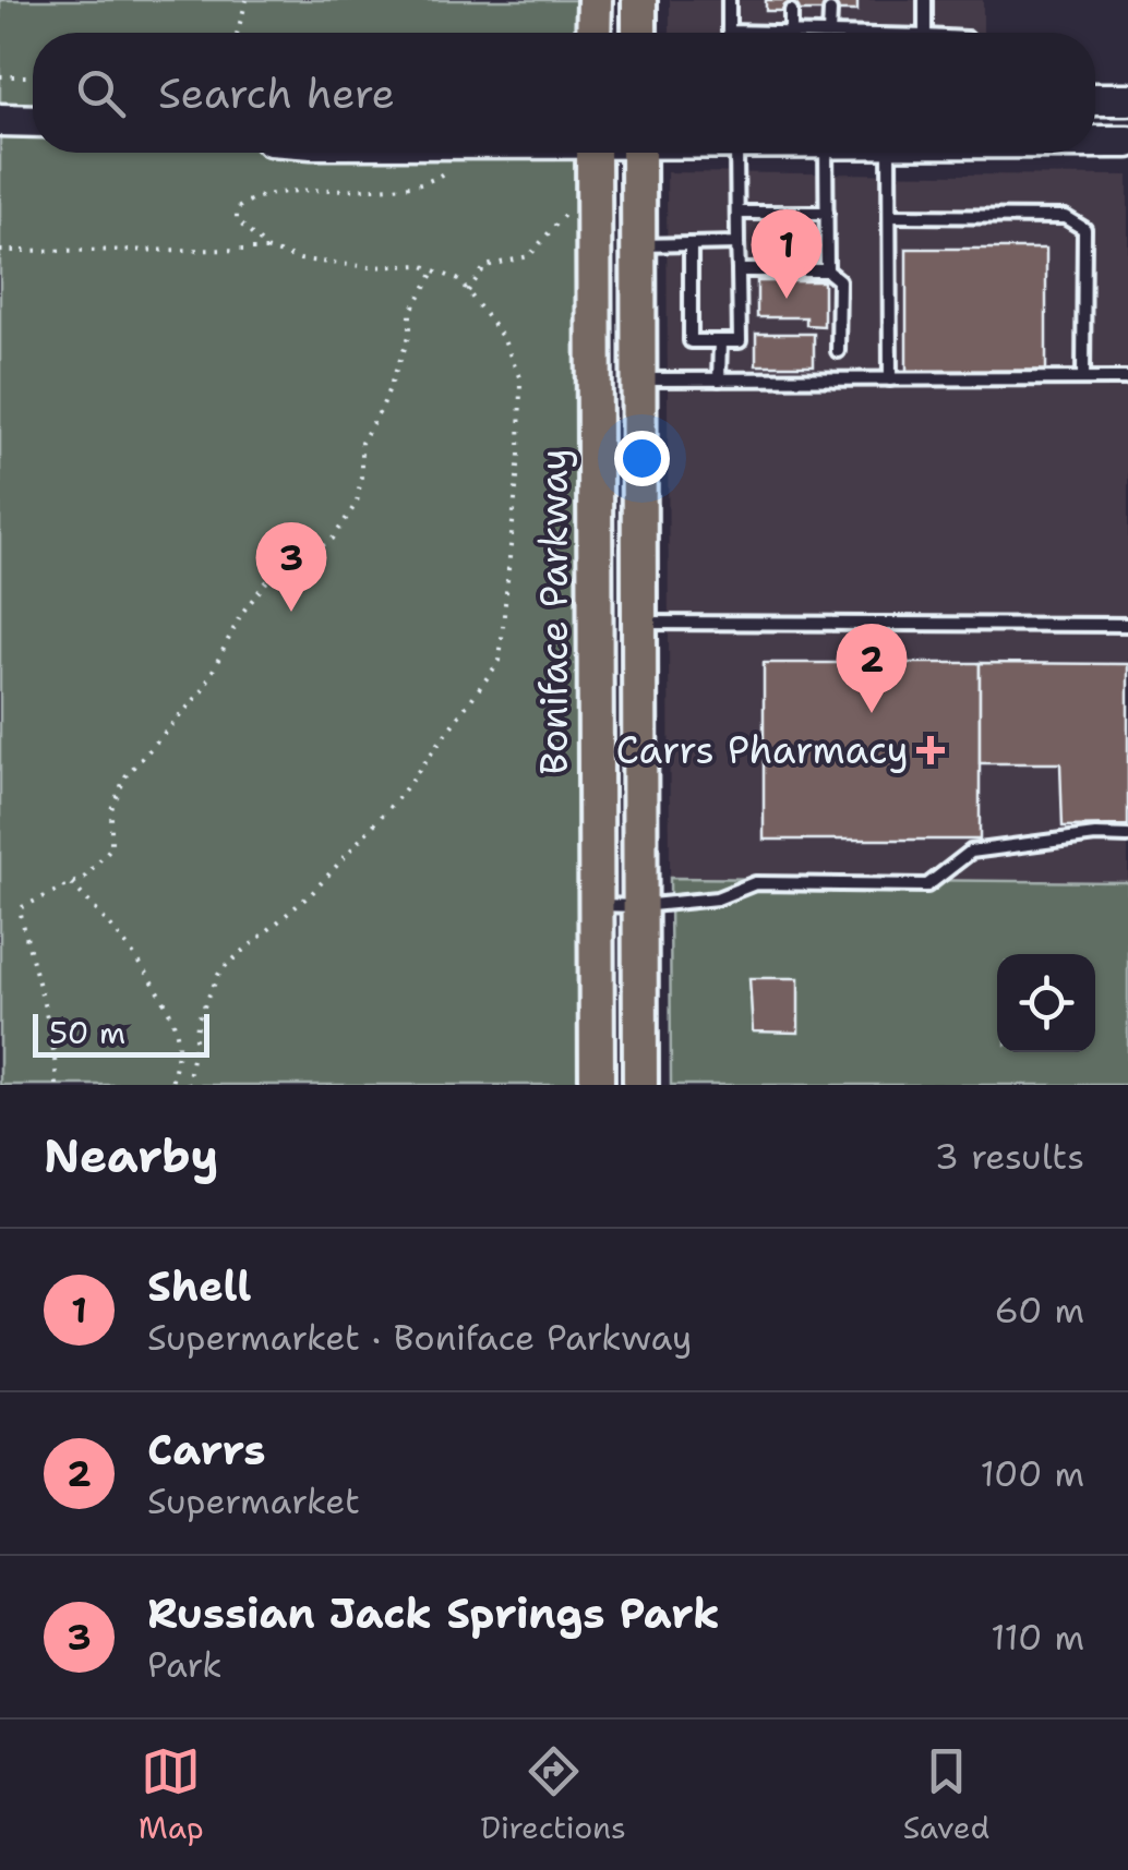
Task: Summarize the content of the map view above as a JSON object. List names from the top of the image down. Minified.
{"streets":{"main road":["Boniface Parkway"]},"places":{"health":["Carrs Pharmacy"]},"scale_bar":"50 m","page":{"search":"Search here","pins":["1","3","2"],"scale":"50 m","heading":["Nearby","3 results"],"list":[{"mark":"1","name":"Shell","note":"Supermarket · Boniface Parkway","value":"60 m"},{"mark":"2","name":"Carrs","note":"Supermarket","value":"100 m"},{"mark":"3","name":"Russian Jack Springs Park","note":"Park","value":"110 m"}],"nav":["Map","Directions","Saved"]}}
